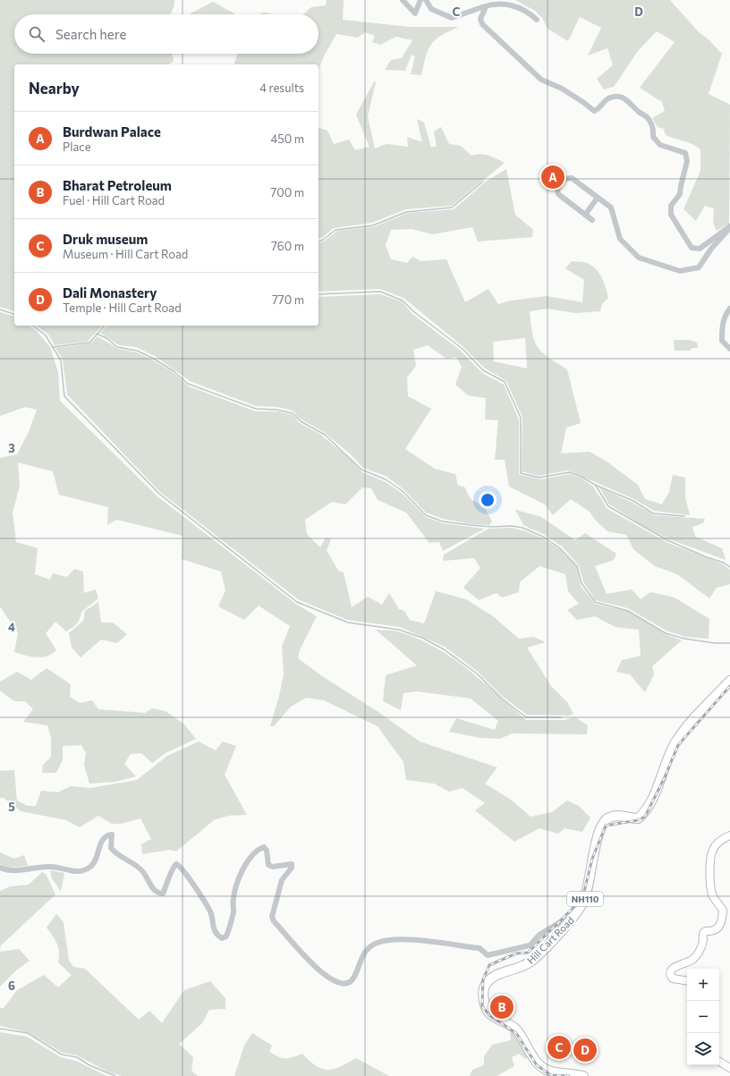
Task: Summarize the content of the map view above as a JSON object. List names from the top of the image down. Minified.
{"streets":{"highway":["NH110","Hill Cart Road"]},"page":{"search":"Search here","heading":["Nearby","4 results"],"list":[{"mark":"A","name":"Burdwan Palace","note":"Place","value":"450 m"},{"mark":"B","name":"Bharat Petroleum","note":"Fuel · Hill Cart Road","value":"700 m"},{"mark":"C","name":"Druk museum","note":"Museum · Hill Cart Road","value":"760 m"},{"mark":"D","name":"Dali Monastery","note":"Temple · Hill Cart Road","value":"770 m"}],"pins":["A","B","C","D"],"map_buttons":["+","−"]},"grid":{"columns":["C","D"],"rows":["3","4","5","6"]}}
